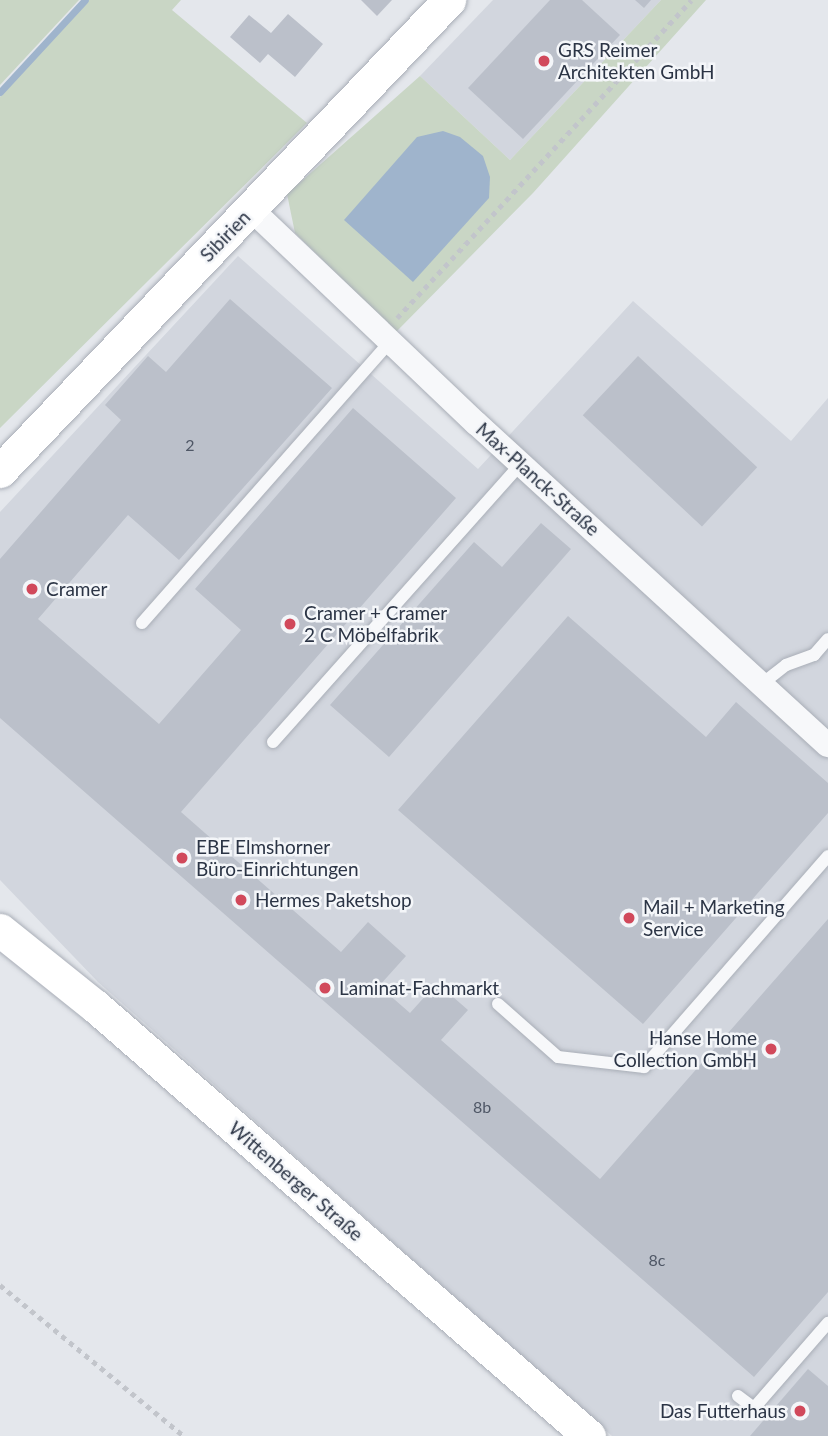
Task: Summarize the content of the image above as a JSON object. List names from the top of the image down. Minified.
{"streets":{"main road":["Sibirien","Wittenberger Straße"],"street":["Max-Planck-Straße"]},"crossings":[["Sibirien","Max-Planck-Straße"]],"places":["GRS Reimer Architekten GmbH","Cramer","Cramer + Cramer 2 C Möbelfabrik","EBE Elmshorner Büro-Einrichtungen","Hermes Paketshop","Mail + Marketing Service","Laminat-Fachmarkt","Hanse Home Collection GmbH","Das Futterhaus"],"house_numbers":["2","8b","8c"]}
